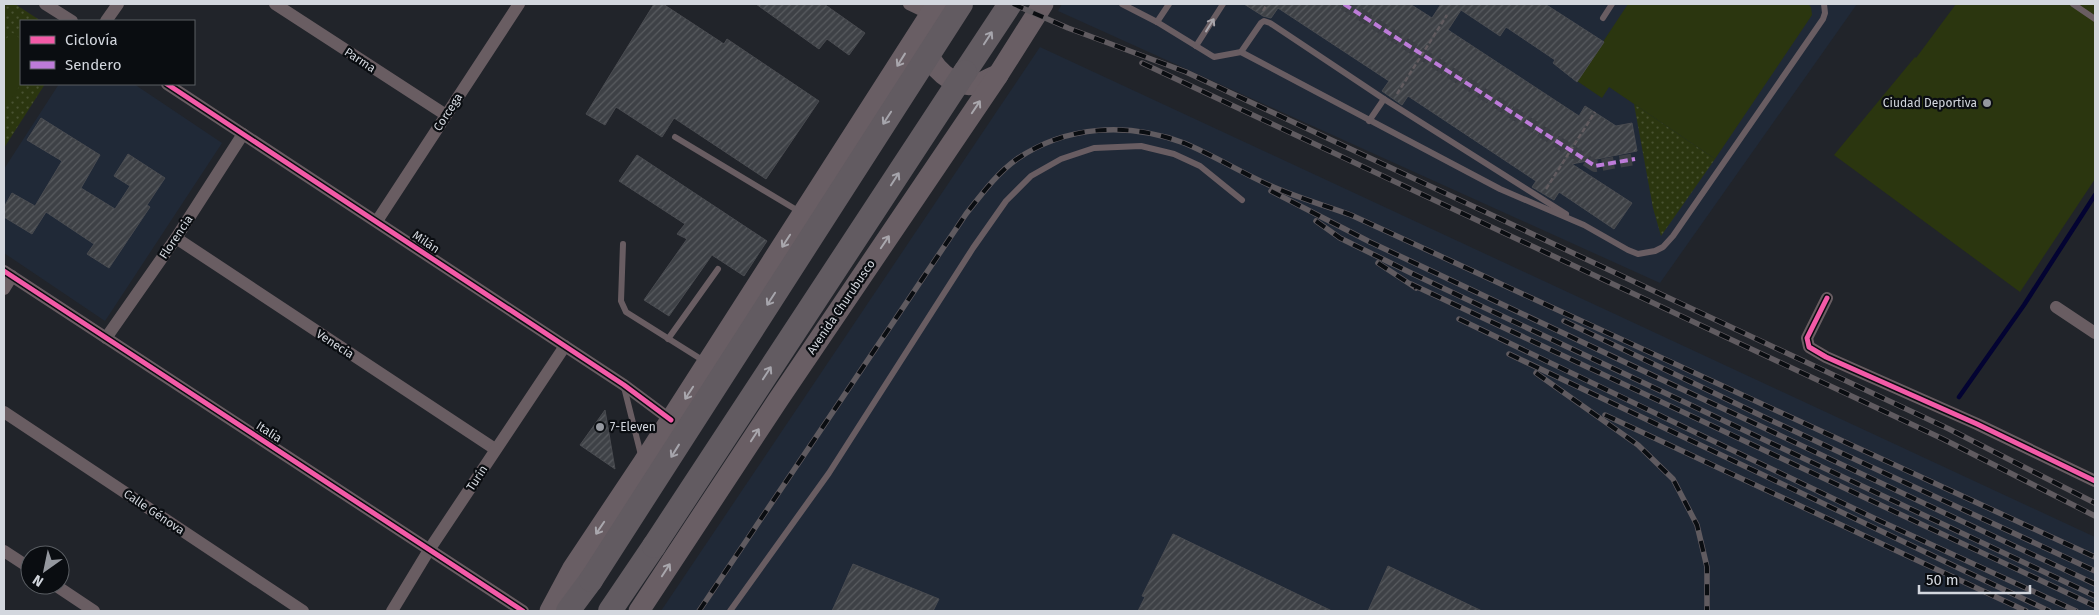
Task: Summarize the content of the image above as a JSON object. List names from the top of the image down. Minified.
{"streets":{"highway":["Avenida Churubusco"],"street":["Parma","Corcega","Florencia","Milán","Venecia","Italia","Turín","Calle Génova"]},"crossings":[["Parma","Corcega"],["Corcega","Milán"],["Florencia","Milán"],["Florencia","Venecia"],["Florencia","Italia"],["Milán","Turín"],["Venecia","Turín"],["Italia","Turín"]],"places":["Ciudad Deportiva","7-Eleven"],"legend":["Ciclovía","Sendero"],"scale_bar":"50 m","north":"bottom left"}
